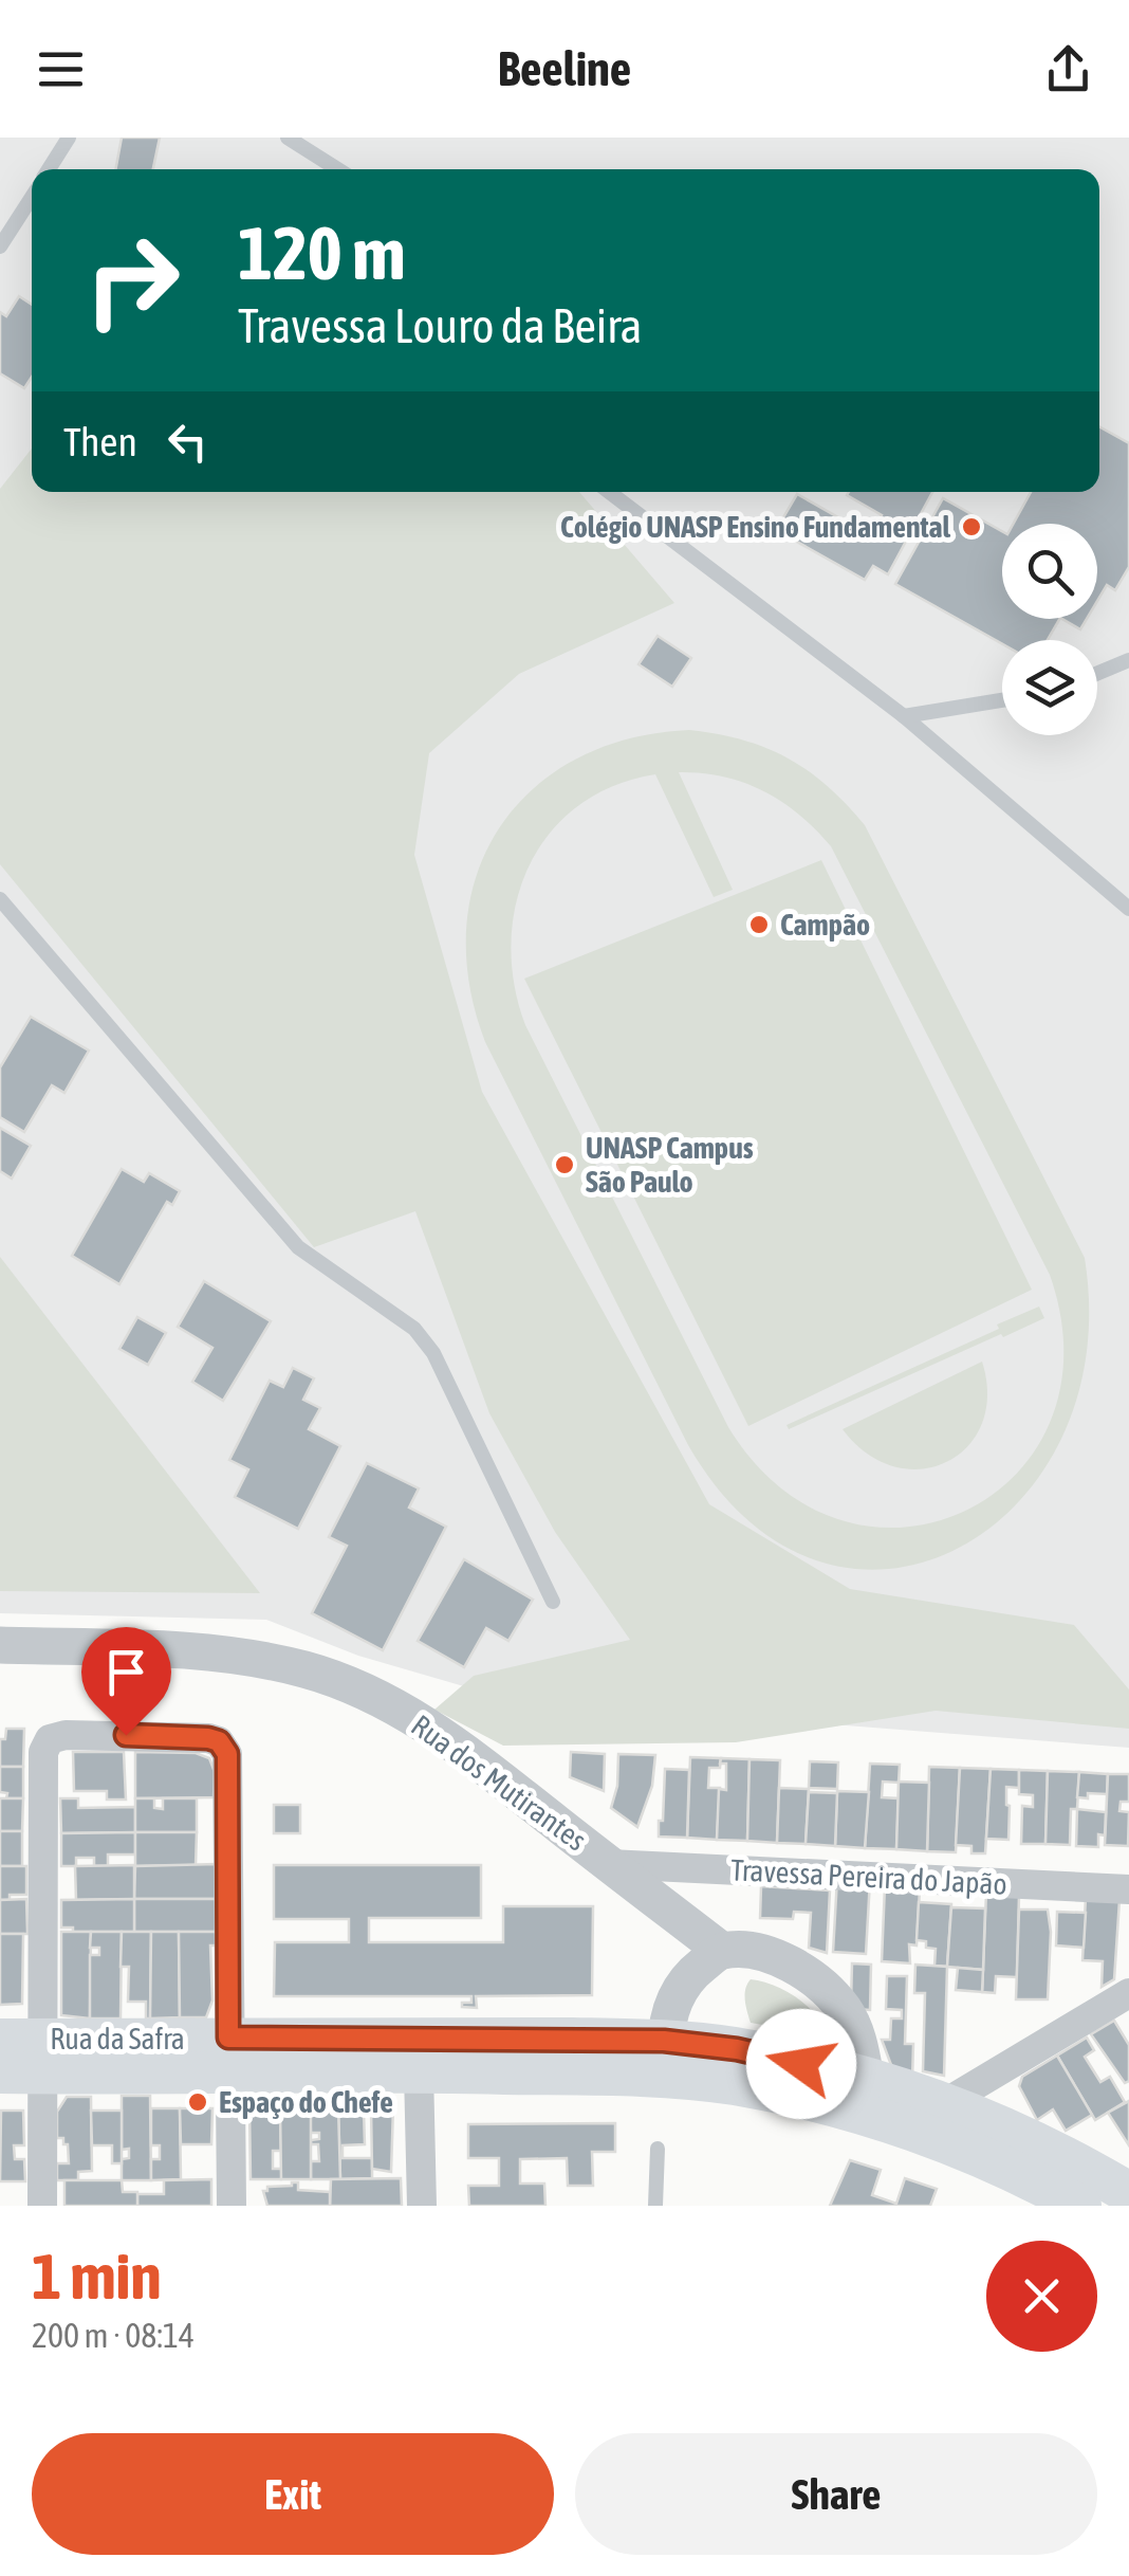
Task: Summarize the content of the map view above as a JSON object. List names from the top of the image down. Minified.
{"streets":{"main road":["Rua da Safra"],"street":["Rua dos Mutirantes","Travessa Pereira do Japão"]},"crossings":[["Rua dos Mutirantes","Travessa Pereira do Japão"]],"places":["Colégio UNASP Ensino Fundamental","Campão","UNASP Campus São Paulo","Espaço do Chefe"],"page":{"header":"Beeline","turn":["120 m","Travessa Louro da Beira"],"then":"Then","heading":["1 min","200 m · 08:14"],"buttons":["Exit","Share"]}}
